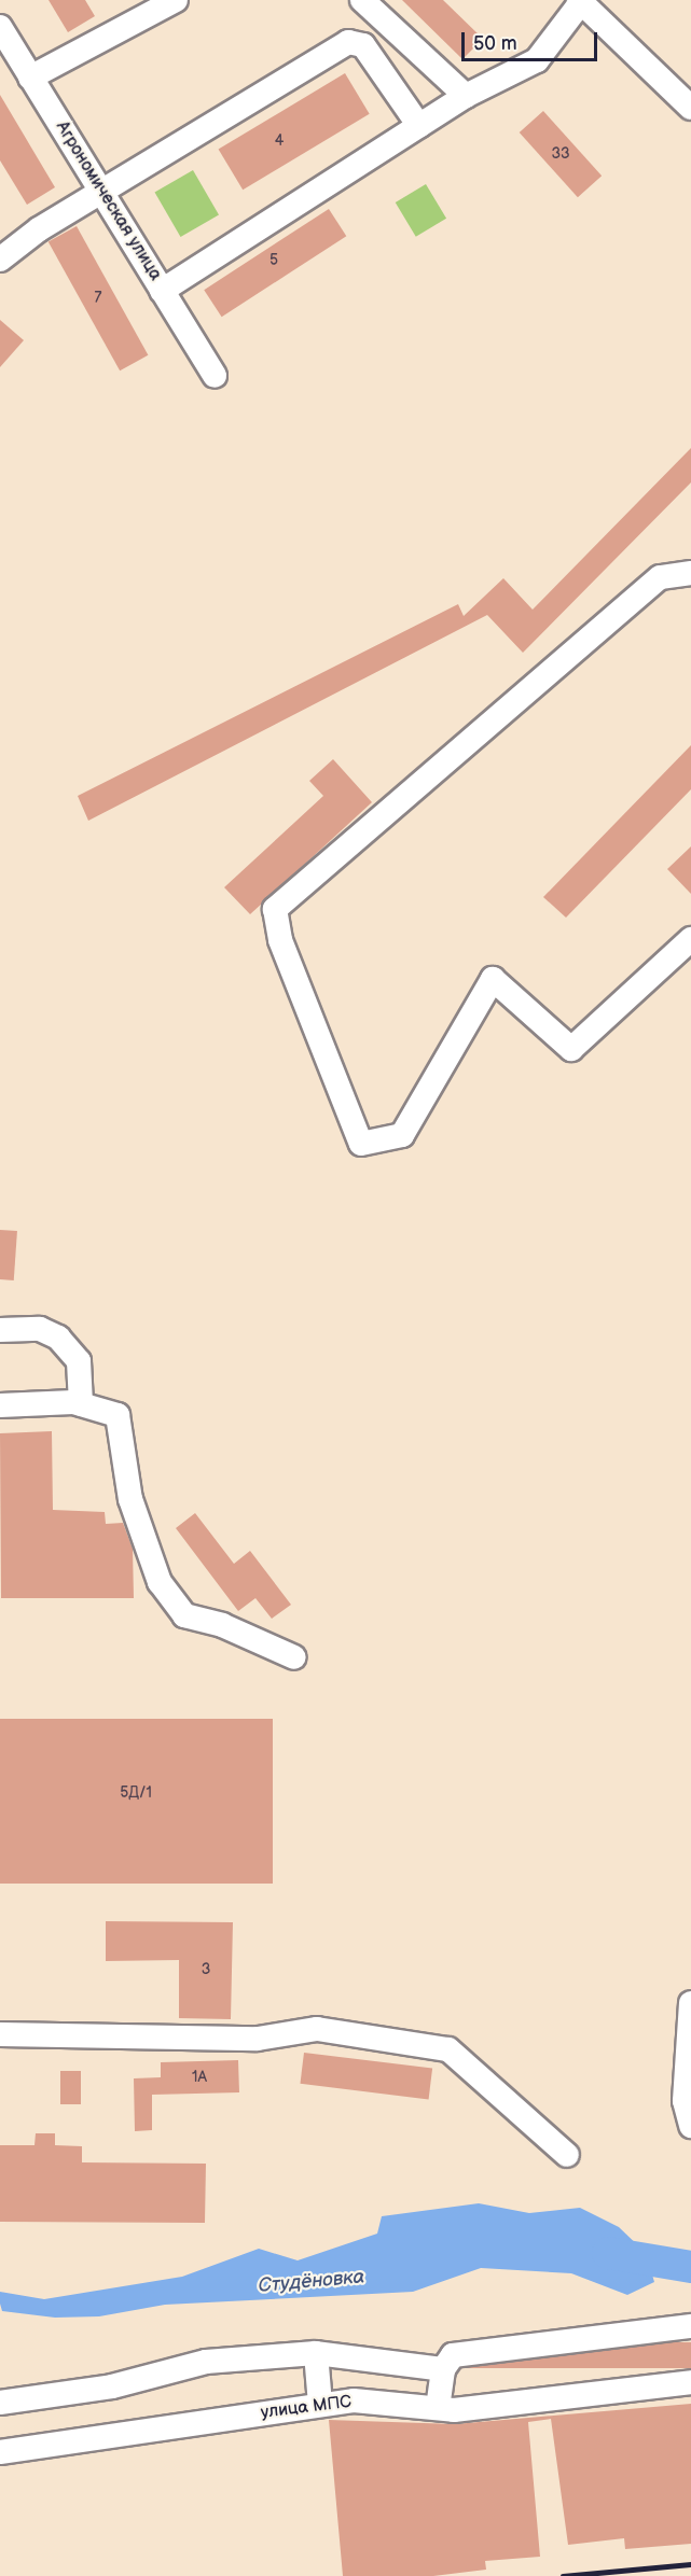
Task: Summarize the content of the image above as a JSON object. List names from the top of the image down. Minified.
{"streets":{"street":["Агрономическая улица","улица МПС"]},"water":["Студёновка"],"house_numbers":["4","33","5","7","5Д/1","3","1А"],"scale_bar":"50 m"}
